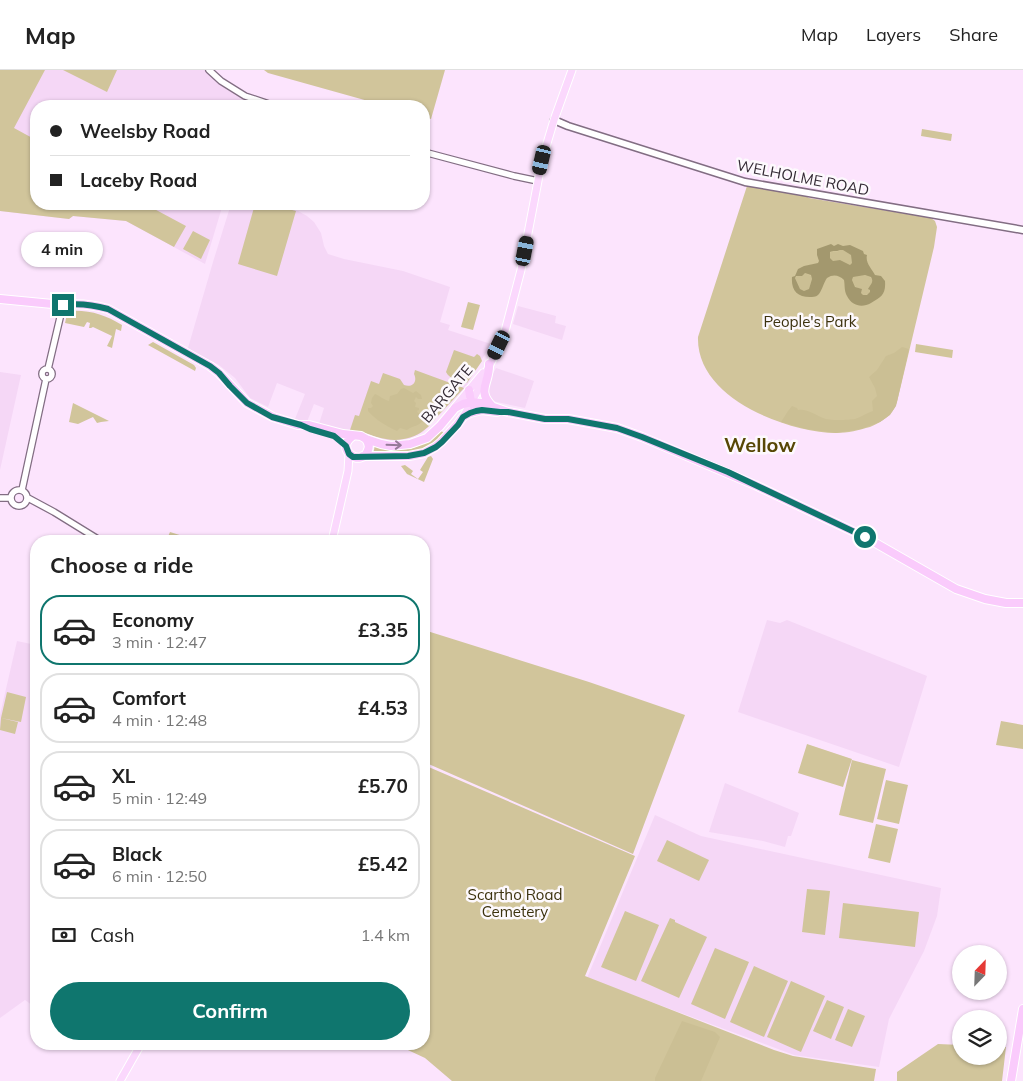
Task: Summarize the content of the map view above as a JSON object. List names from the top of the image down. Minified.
{"streets":{"highway":["BARGATE"],"main road":["WELHOLME ROAD"]},"crossings":[["WELHOLME ROAD","BARGATE"]],"districts":["Wellow"],"parks":["People's Park","Scartho Road Cemetery"],"north":"top right","page":{"header":"Map","nav":["Map","Layers","Share"],"banner":["Weelsby Road","Laceby Road"],"bubble":"4 min","heading":"Choose a ride","list":[{"name":"Economy","note":"3 min · 12:47","value":"£3.35"},{"name":"Comfort","note":"4 min · 12:48","value":"£4.53"},{"name":"XL","note":"5 min · 12:49","value":"£5.70"},{"name":"Black","note":"6 min · 12:50","value":"£5.42"}],"pay":["Cash","1.4 km"],"buttons":"Confirm"}}
